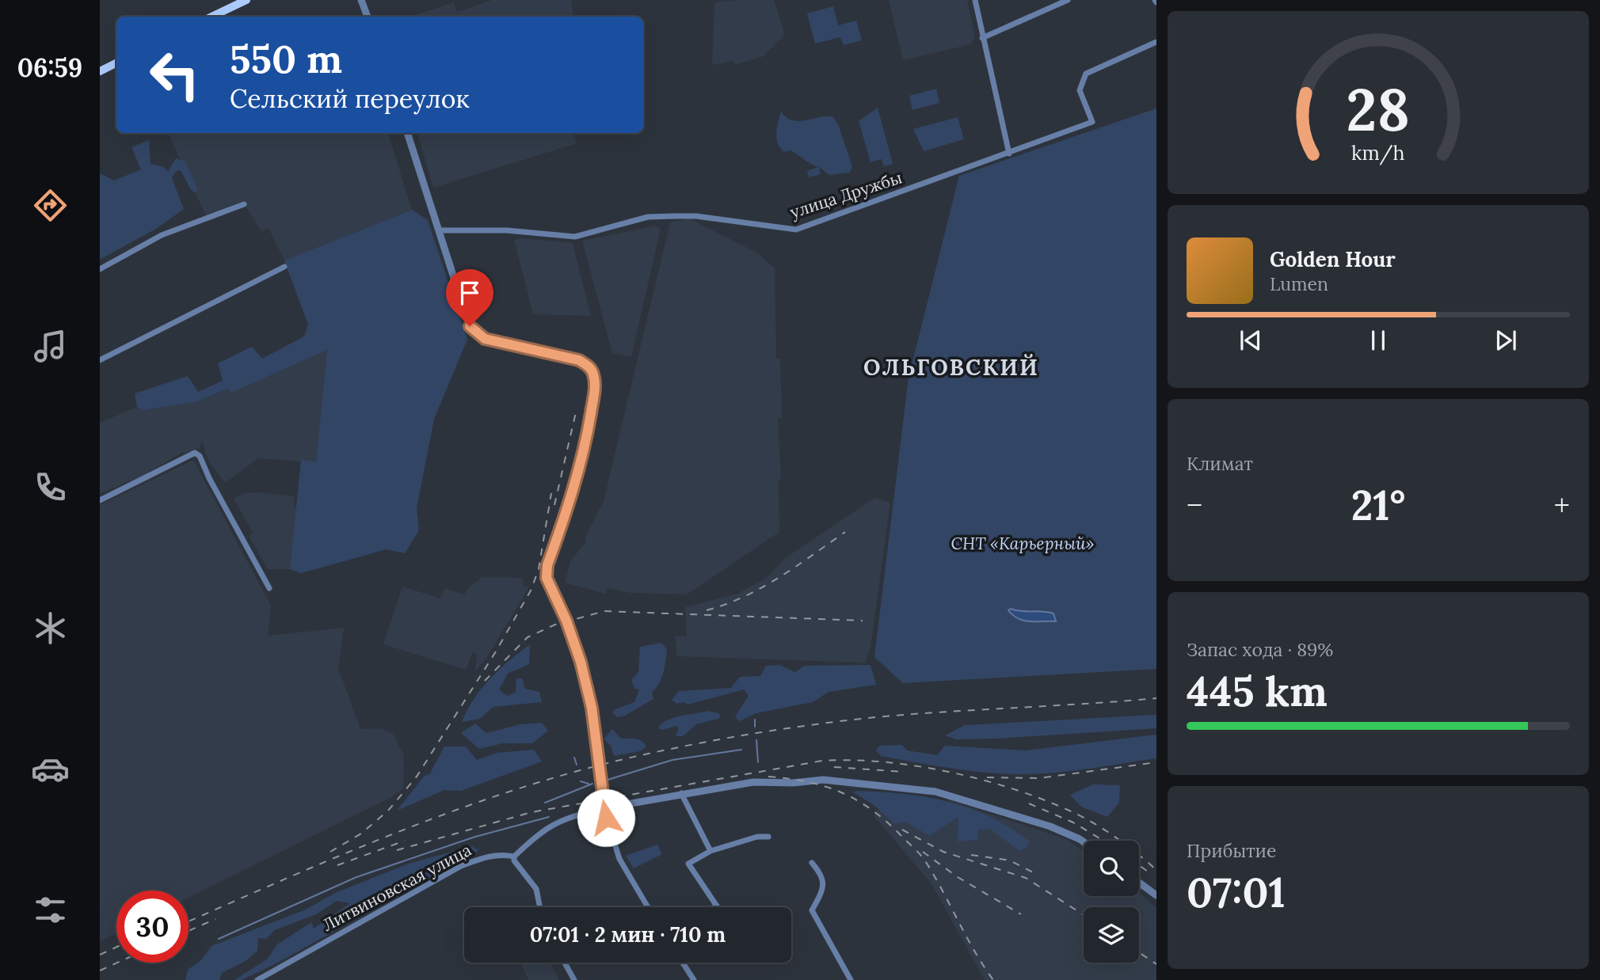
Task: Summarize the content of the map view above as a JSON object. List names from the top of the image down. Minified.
{"streets":{"street":["улица Дружбы","Литвиновская улица"]},"districts":["ОЛЬГОВСКИЙ"],"parks":["СНТ «Карьерный»"],"page":{"tabs":"06:59","turn":["550 m","Сельский переулок"],"song":["Golden Hour","Lumen"],"tile":["Климат",["Запас хода · 89%","445 km"],["Прибытие","07:01"]],"heat":["−","21°","+"],"limit":"30","trip":"07:01 · 2 мин · 710 m","gauge":["28","km/h"]}}
